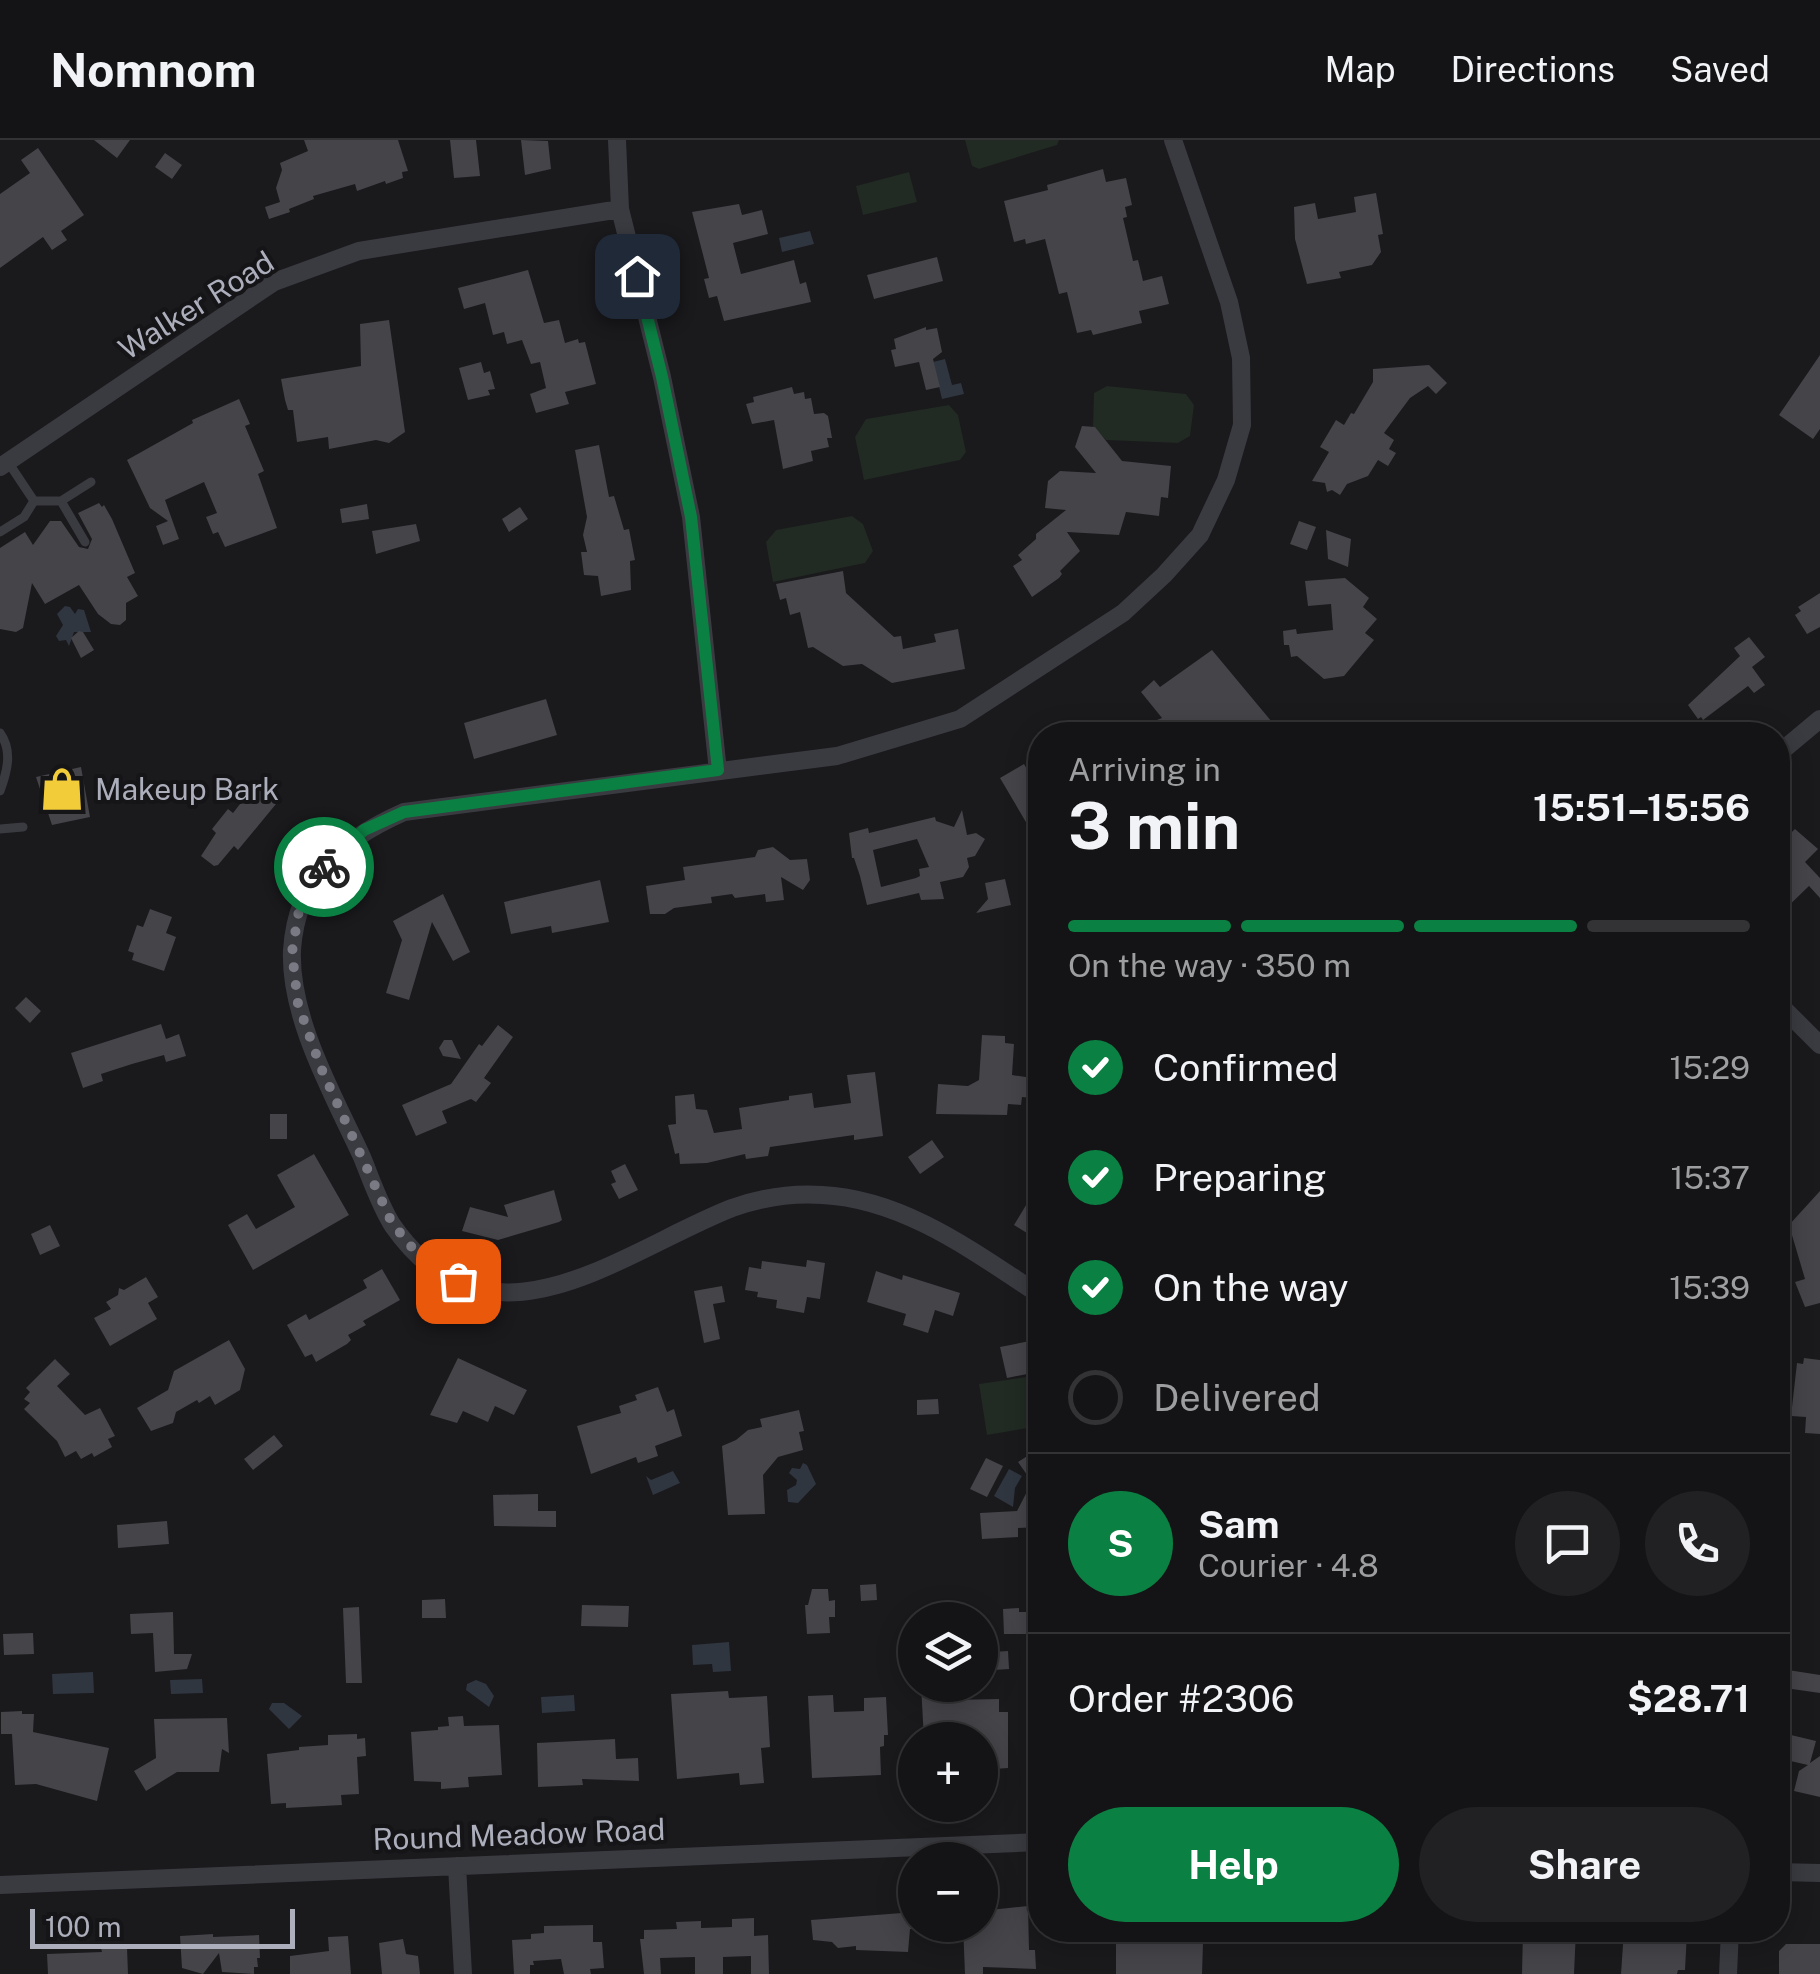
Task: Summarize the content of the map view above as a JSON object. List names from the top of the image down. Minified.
{"streets":{"street":["Walker Road","Round Meadow Road"]},"places":{"shop":["Makeup Bark"]},"scale_bar":"100 m","page":{"header":"Nomnom","nav":["Map","Directions","Saved"],"heading":["3 min","Arriving in","15:51–15:56"],"panel":["Sam","Courier · 4.8","Order #2306","$28.71"],"bar":"On the way · 350 m","list":[["Confirmed","15:29"],["Preparing","15:37"],["On the way","15:39"],"Delivered"],"round":"S","map_buttons":["+","−"],"buttons":["Help","Share"],"scale":"100 m"}}
